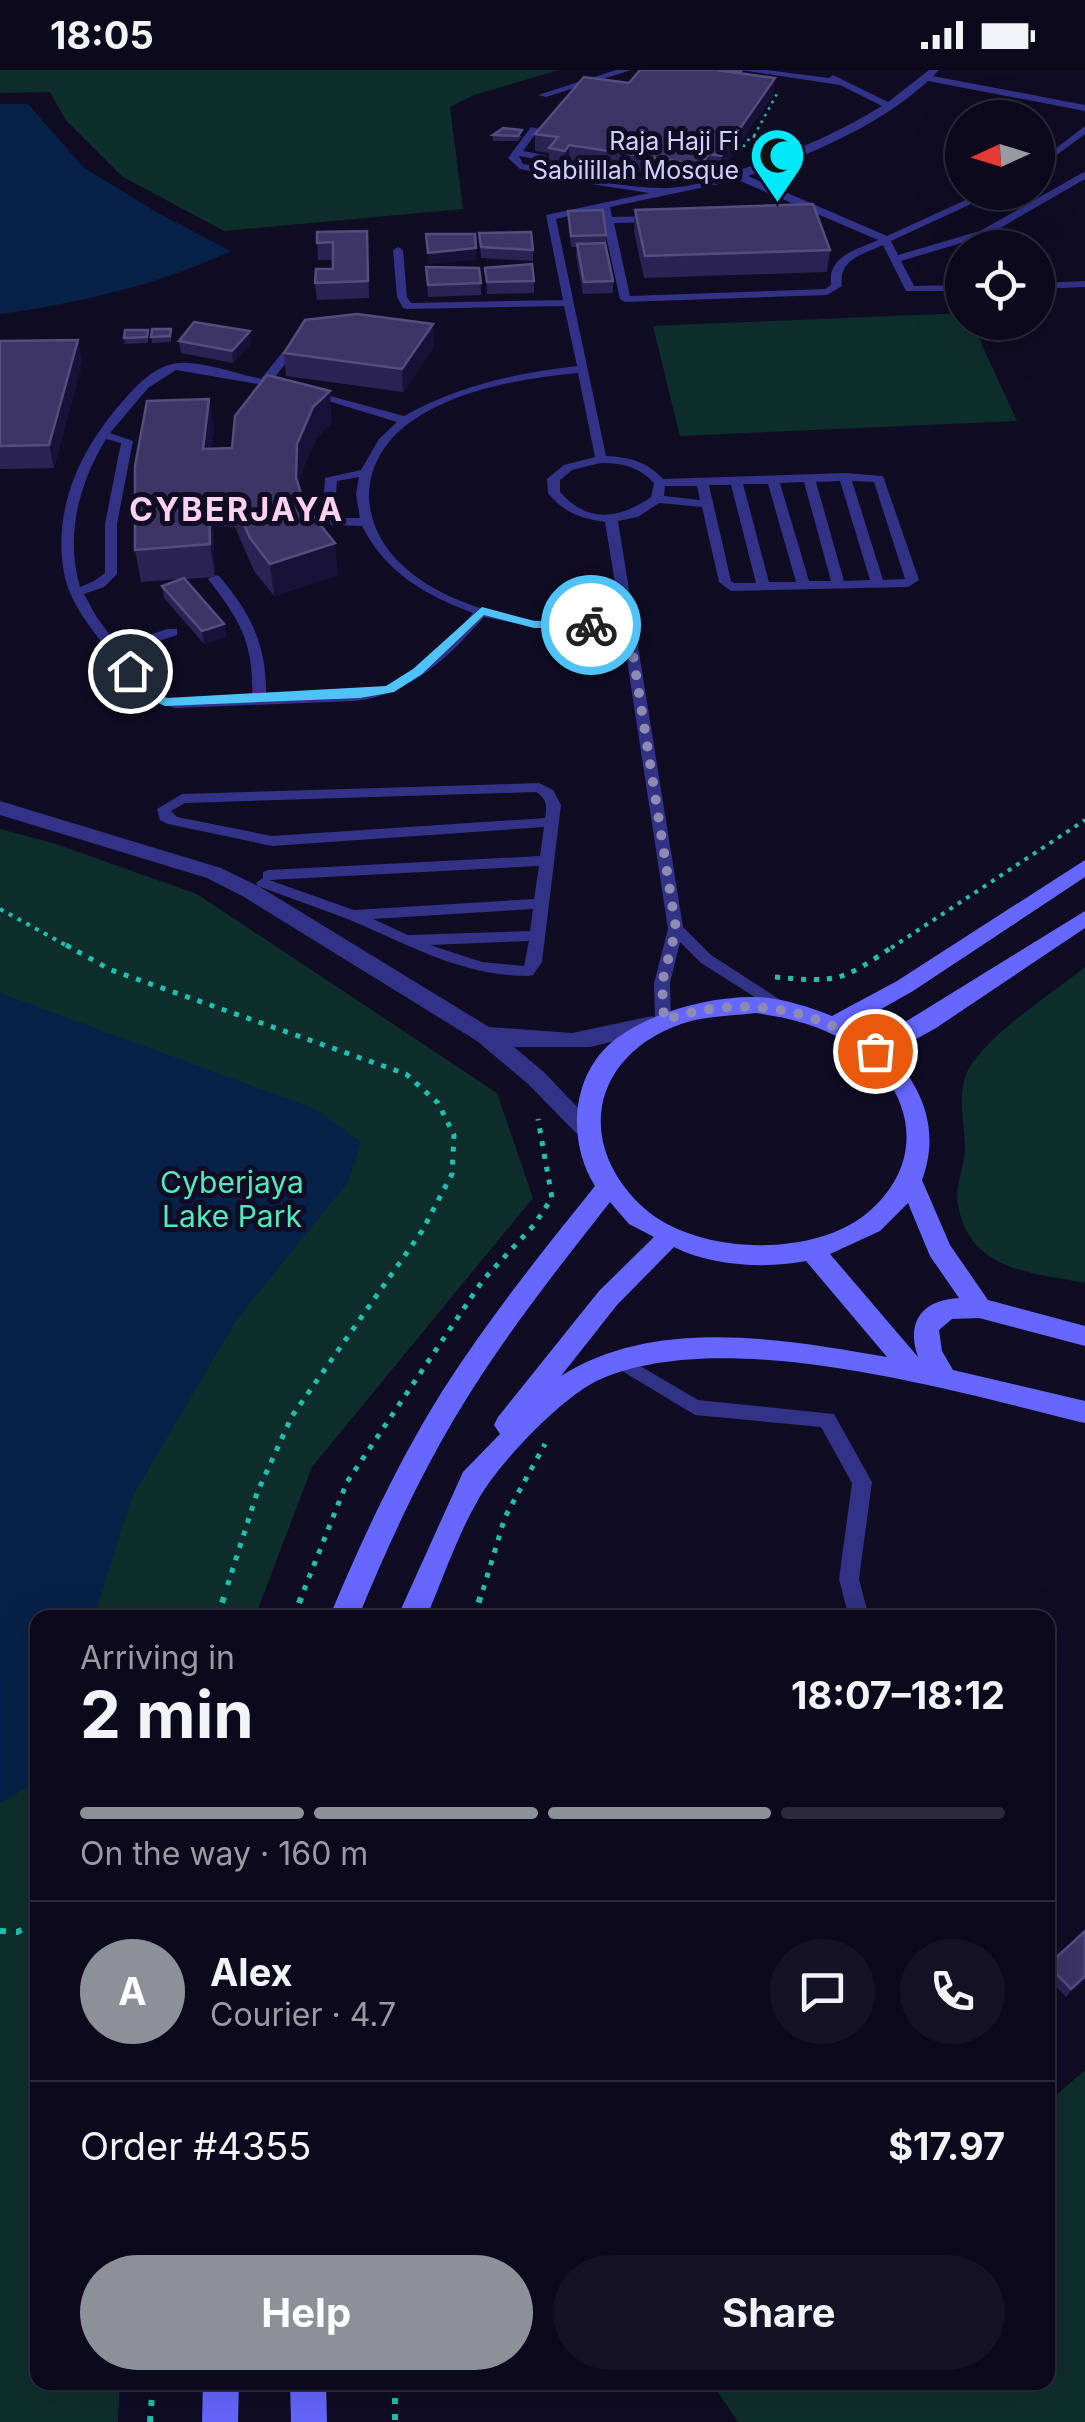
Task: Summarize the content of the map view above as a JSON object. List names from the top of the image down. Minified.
{"districts":["CYBERJAYA"],"parks":["Cyberjaya Lake Park"],"places":{"mosque":["Raja Haji Fi Sabilillah Mosque"]},"north":"left","page":{"status":"18:05","heading":["2 min","Arriving in","18:07–18:12"],"panel":["Alex","Courier · 4.7","Order #4355","$17.97"],"bar":"On the way · 160 m","round":"A","buttons":["Help","Share"]}}
